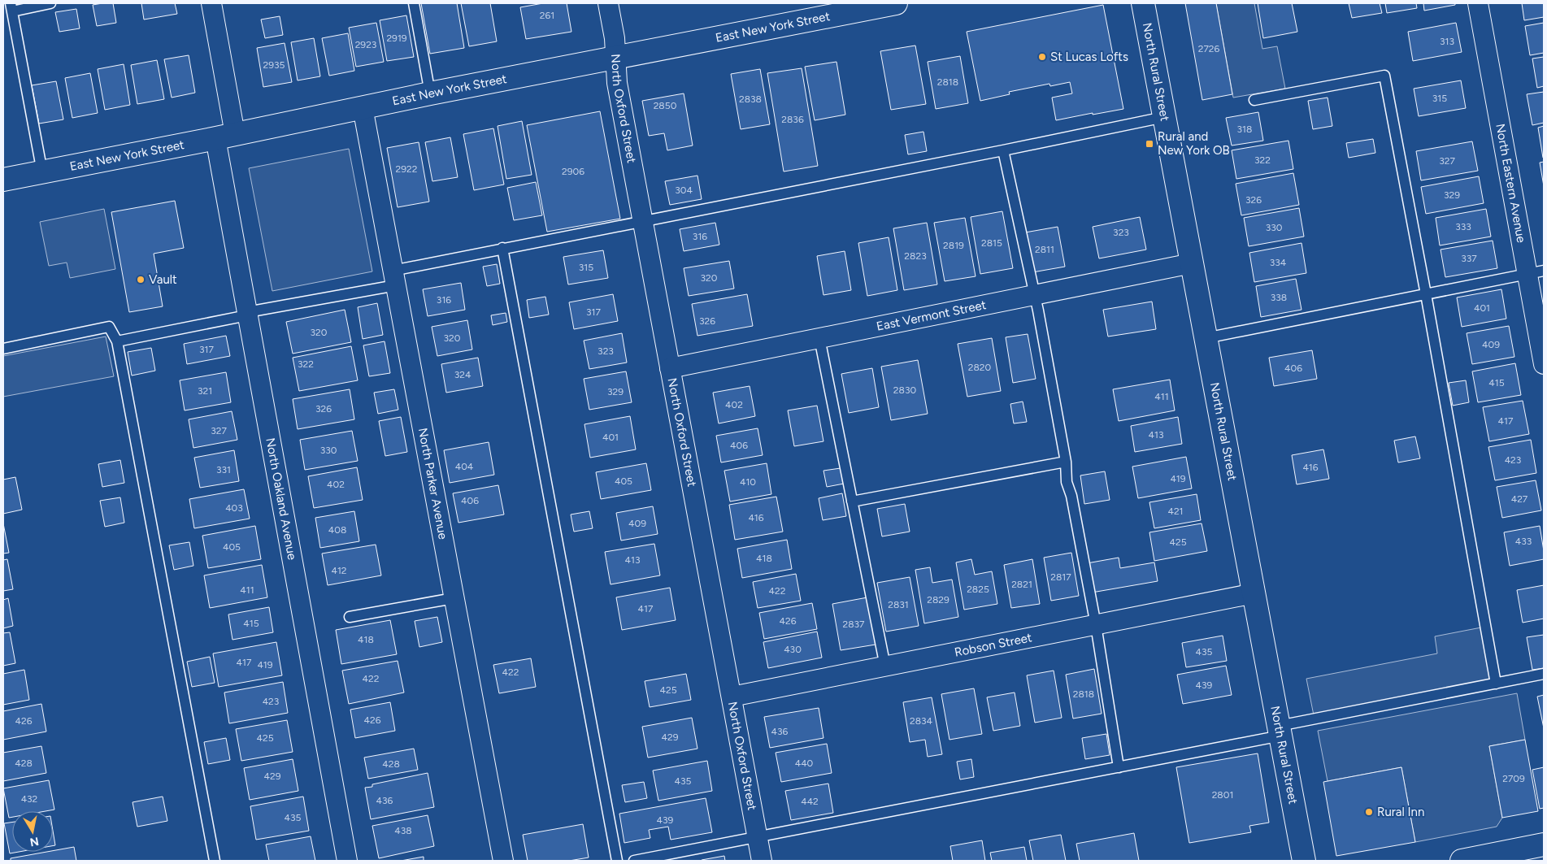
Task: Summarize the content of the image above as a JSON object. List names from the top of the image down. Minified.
{"streets":{"main road":["East New York Street","North Rural Street"],"street":["North Oxford Street","North Eastern Avenue","East Vermont Street","North Parker Avenue","North Oakland Avenue","Robson Street"]},"crossings":[["East New York Street","North Oxford Street"],["East New York Street","North Parker Avenue"],["East New York Street","North Oakland Avenue"],["North Rural Street","East Vermont Street"],["North Rural Street","Robson Street"],["North Oxford Street","East Vermont Street"],["North Oxford Street","Robson Street"]],"places":{"other":["St Lucas Lofts","Vault","Rural Inn"],"transit":["Rural and New York OB"]},"house_numbers":["261","2919","313","2923","2726","2935","2818","315","2838","2850","2836","318","322","327","2922","2906","304","329","326","333","330","323","316","2815","2819","2811","2823","337","334","315","320","338","316","401","317","326","320","320","409","317","323","322","2820","406","324","415","2830","321","329","411","402","326","417","327","413","401","406","330","423","404","416","331","419","405","410","402","427","406","403","421","416","409","408","433","425","405","418","413","412","2817","2821","2825","411","422","2829","2831","417","426","415","2837","418","430","435","417","419","422","422","439","425","2818","423","426","426","2834","436","429","425","428","440","428","429","2709","435","2801","432","436","442","435","439","438"],"north":"bottom"}
